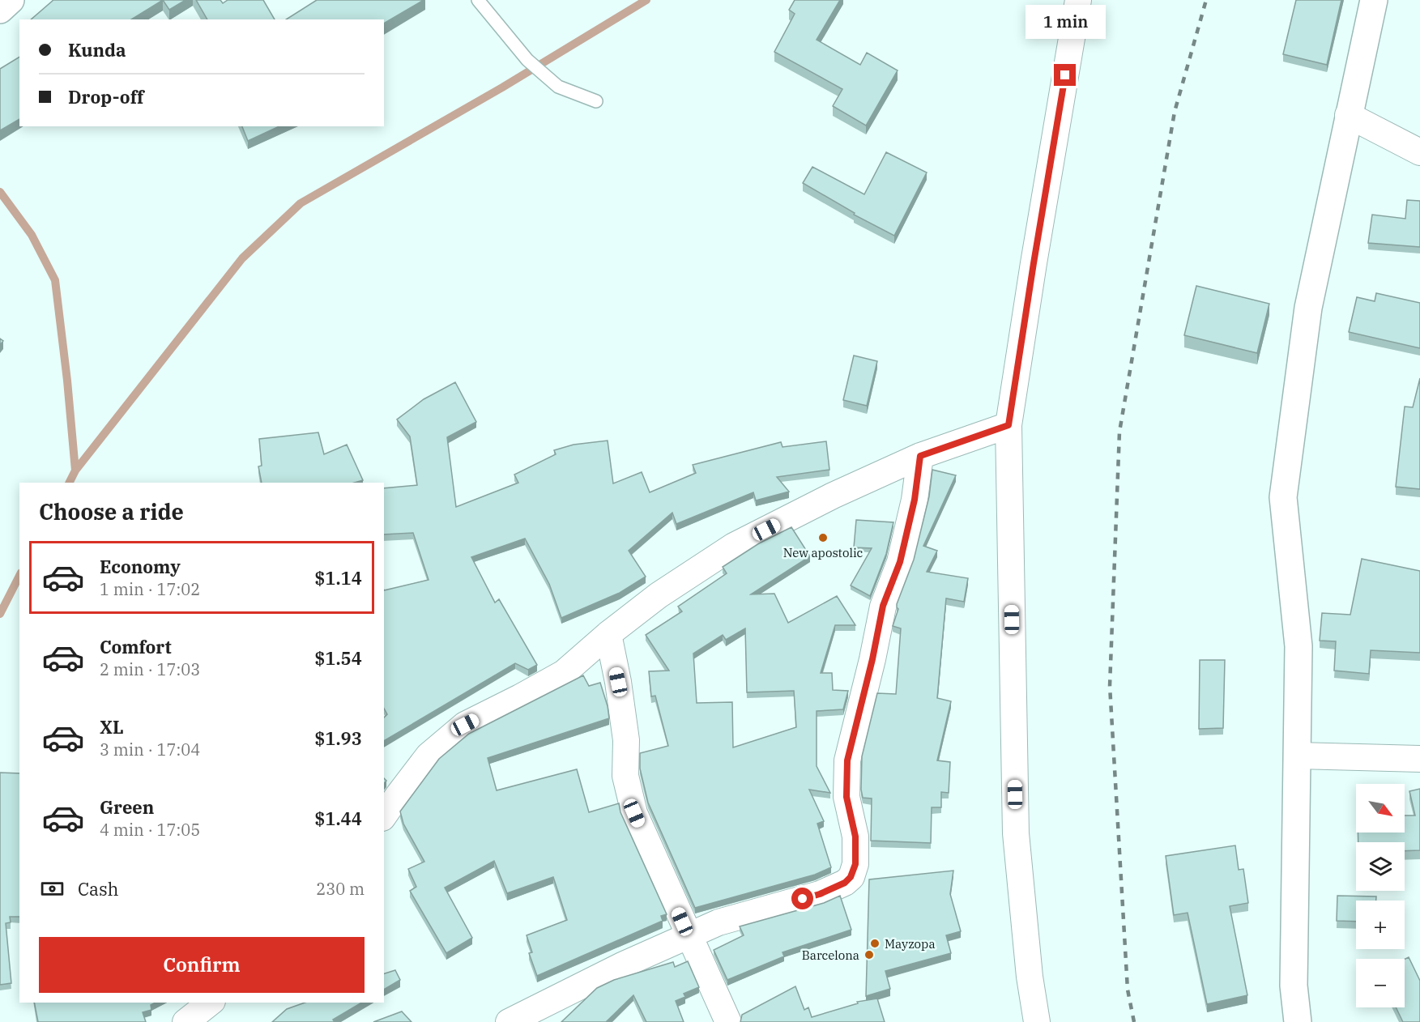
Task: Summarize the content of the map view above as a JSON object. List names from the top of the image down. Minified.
{"places":["New apostolic","Mayzopa","Barcelona"],"north":"bottom right","page":{"bubble":"1 min","banner":["Kunda","Drop-off"],"heading":"Choose a ride","list":[{"name":"Economy","note":"1 min · 17:02","value":"$1.14"},{"name":"Comfort","note":"2 min · 17:03","value":"$1.54"},{"name":"XL","note":"3 min · 17:04","value":"$1.93"},{"name":"Green","note":"4 min · 17:05","value":"$1.44"}],"map_buttons":["+","−"],"pay":["Cash","230 m"],"buttons":"Confirm"}}
